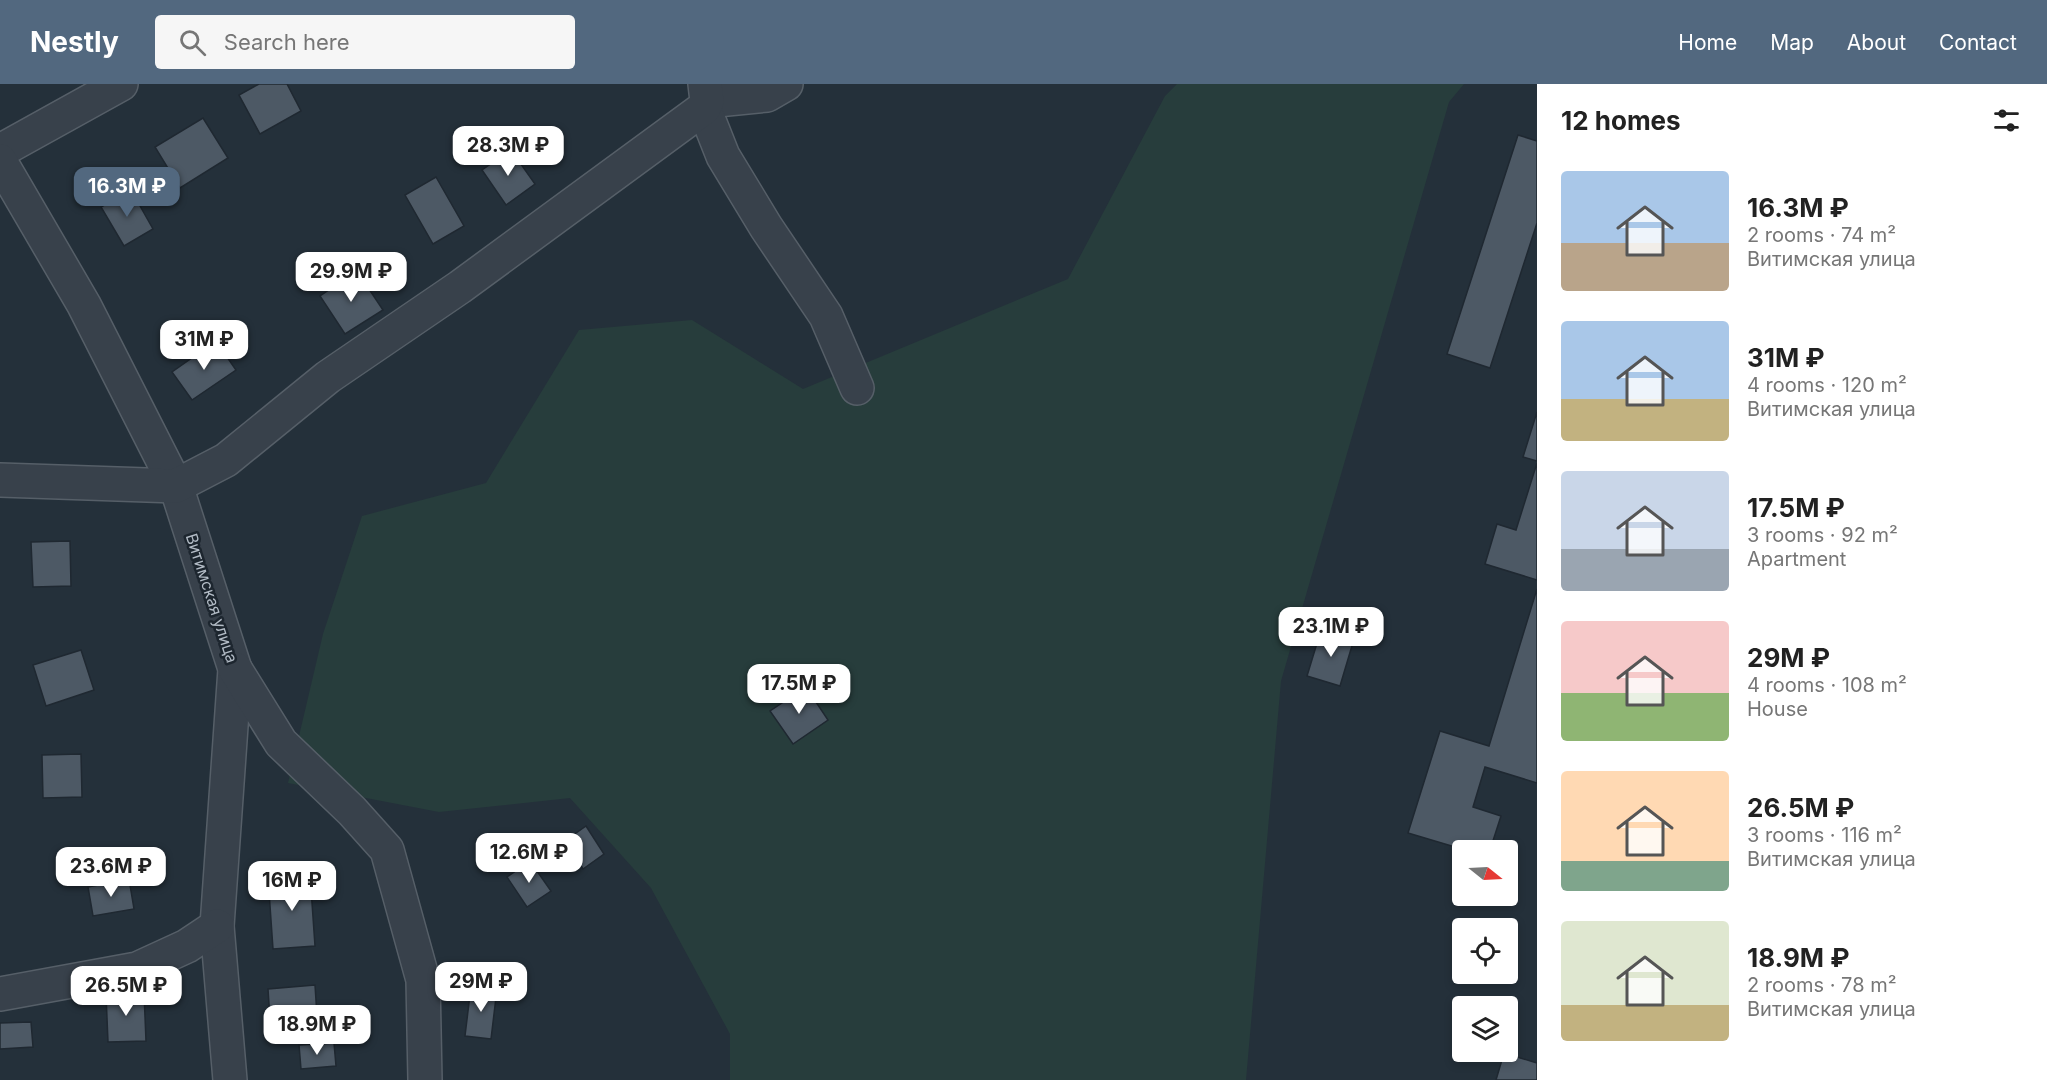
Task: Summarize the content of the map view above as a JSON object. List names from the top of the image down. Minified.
{"streets":{"street":["Витимская улица"]},"north":"right","page":{"header":"Nestly","search":"Search here","nav":["Home","Map","About","Contact"],"heading":"12 homes","price":["28.3M ₽","16.3M ₽","29.9M ₽","31M ₽","23.1M ₽","17.5M ₽","12.6M ₽","23.6M ₽","16M ₽","29M ₽","26.5M ₽","18.9M ₽"],"list":[{"name":"16.3M ₽","note":"2 rooms · 74 m² · Витимская улица"},{"name":"31M ₽","note":"4 rooms · 120 m² · Витимская улица"},{"name":"17.5M ₽","note":"3 rooms · 92 m² · Apartment"},{"name":"29M ₽","note":"4 rooms · 108 m² · House"},{"name":"26.5M ₽","note":"3 rooms · 116 m² · Витимская улица"},{"name":"18.9M ₽","note":"2 rooms · 78 m² · Витимская улица"}]}}
